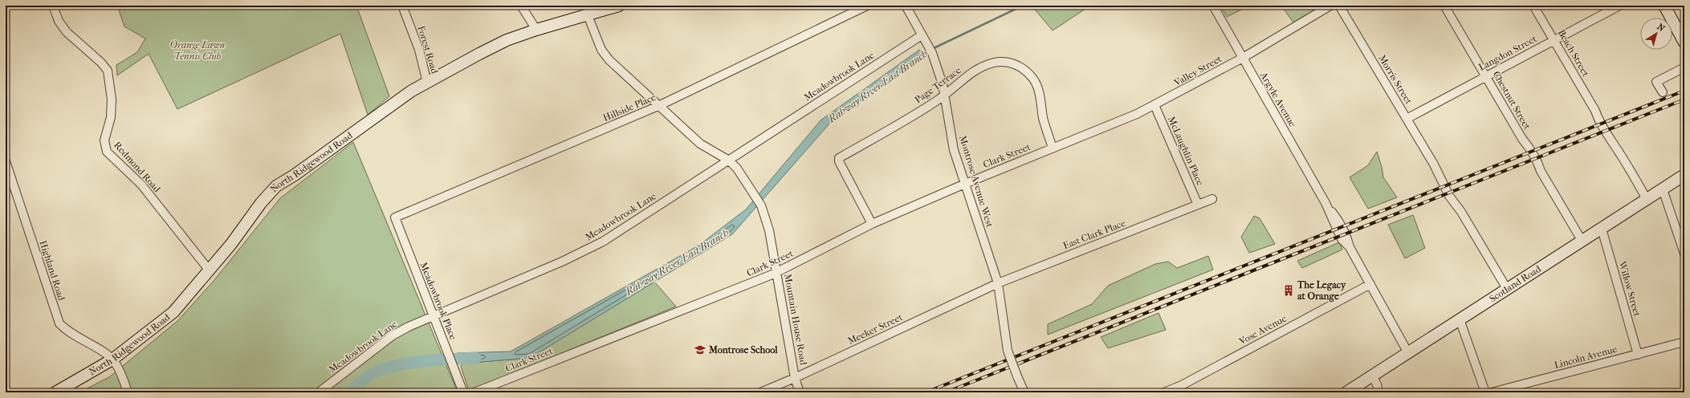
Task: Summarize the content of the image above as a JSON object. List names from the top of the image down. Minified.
{"streets":{"street":["Forest Road","Langdon Street","Beach Street","Valley Street","Meadowbrook Lane","Morris Street","Page Terrace","Argyle Avenue","Chestnut Street","Hillside Place","McLaughlin Place","Clark Street","North Ridgewood Road","Redmond Road","Montrose Avenue West","East Clark Place","Highland Road","Scotland Road","Willow Street","Meadowbrook Place","Mountain House Road","Meeker Street","Vose Avenue","Lincoln Avenue"]},"crossings":[["Forest Road","North Ridgewood Road"],["Langdon Street","Beach Street"],["Langdon Street","Morris Street"],["Langdon Street","Chestnut Street"],["Beach Street","Scotland Road"],["Valley Street","Argyle Avenue"],["Valley Street","McLaughlin Place"],["Valley Street","Clark Street"],["Meadowbrook Lane","Montrose Avenue West"],["Meadowbrook Lane","Meadowbrook Place"],["Meadowbrook Lane","Mountain House Road"],["Morris Street","Scotland Road"],["Page Terrace","Clark Street"],["Page Terrace","Montrose Avenue West"],["Argyle Avenue","Scotland Road"],["Argyle Avenue","Vose Avenue"],["Chestnut Street","Scotland Road"],["Hillside Place","Meadowbrook Place"],["Hillside Place","Mountain House Road"],["McLaughlin Place","East Clark Place"],["Clark Street","Montrose Avenue West"],["Clark Street","Mountain House Road"],["North Ridgewood Road","Redmond Road"],["North Ridgewood Road","Highland Road"],["North Ridgewood Road","Mountain House Road"],["Montrose Avenue West","East Clark Place"],["Montrose Avenue West","Meeker Street"],["East Clark Place","Meeker Street"],["Scotland Road","Willow Street"],["Willow Street","Lincoln Avenue"],["Mountain House Road","Meeker Street"]],"water":["Rahway River East Branch"],"parks":["Orange Lawn Tennis Club"],"places":{"building":["The Legacy at Orange"],"school or university":["Montrose School"]},"north":"top right"}
